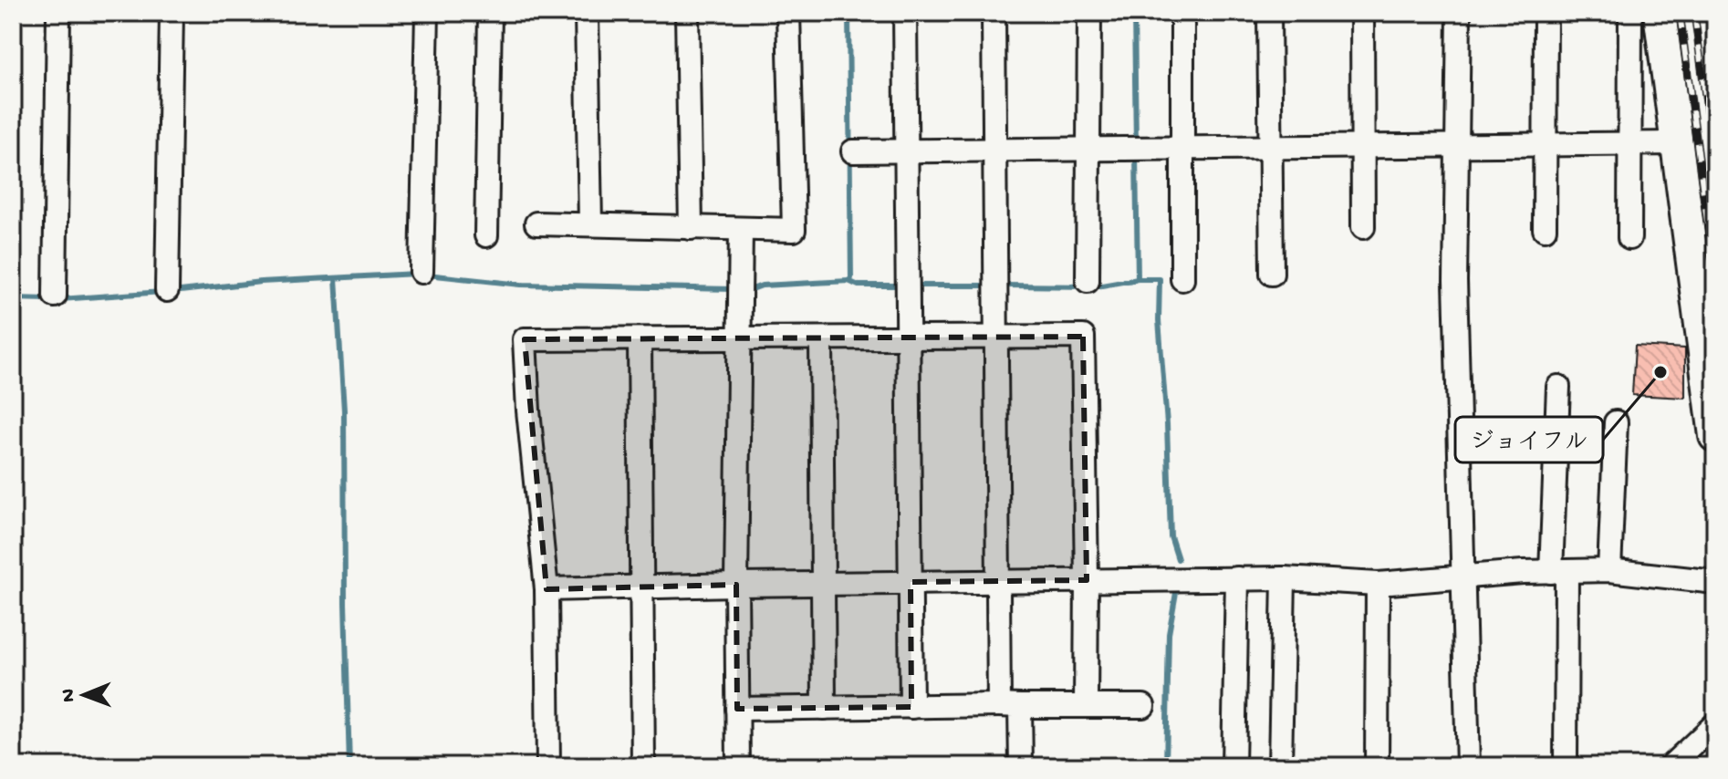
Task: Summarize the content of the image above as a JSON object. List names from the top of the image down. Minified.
{"places":["ジョイフル"],"north":"left"}
